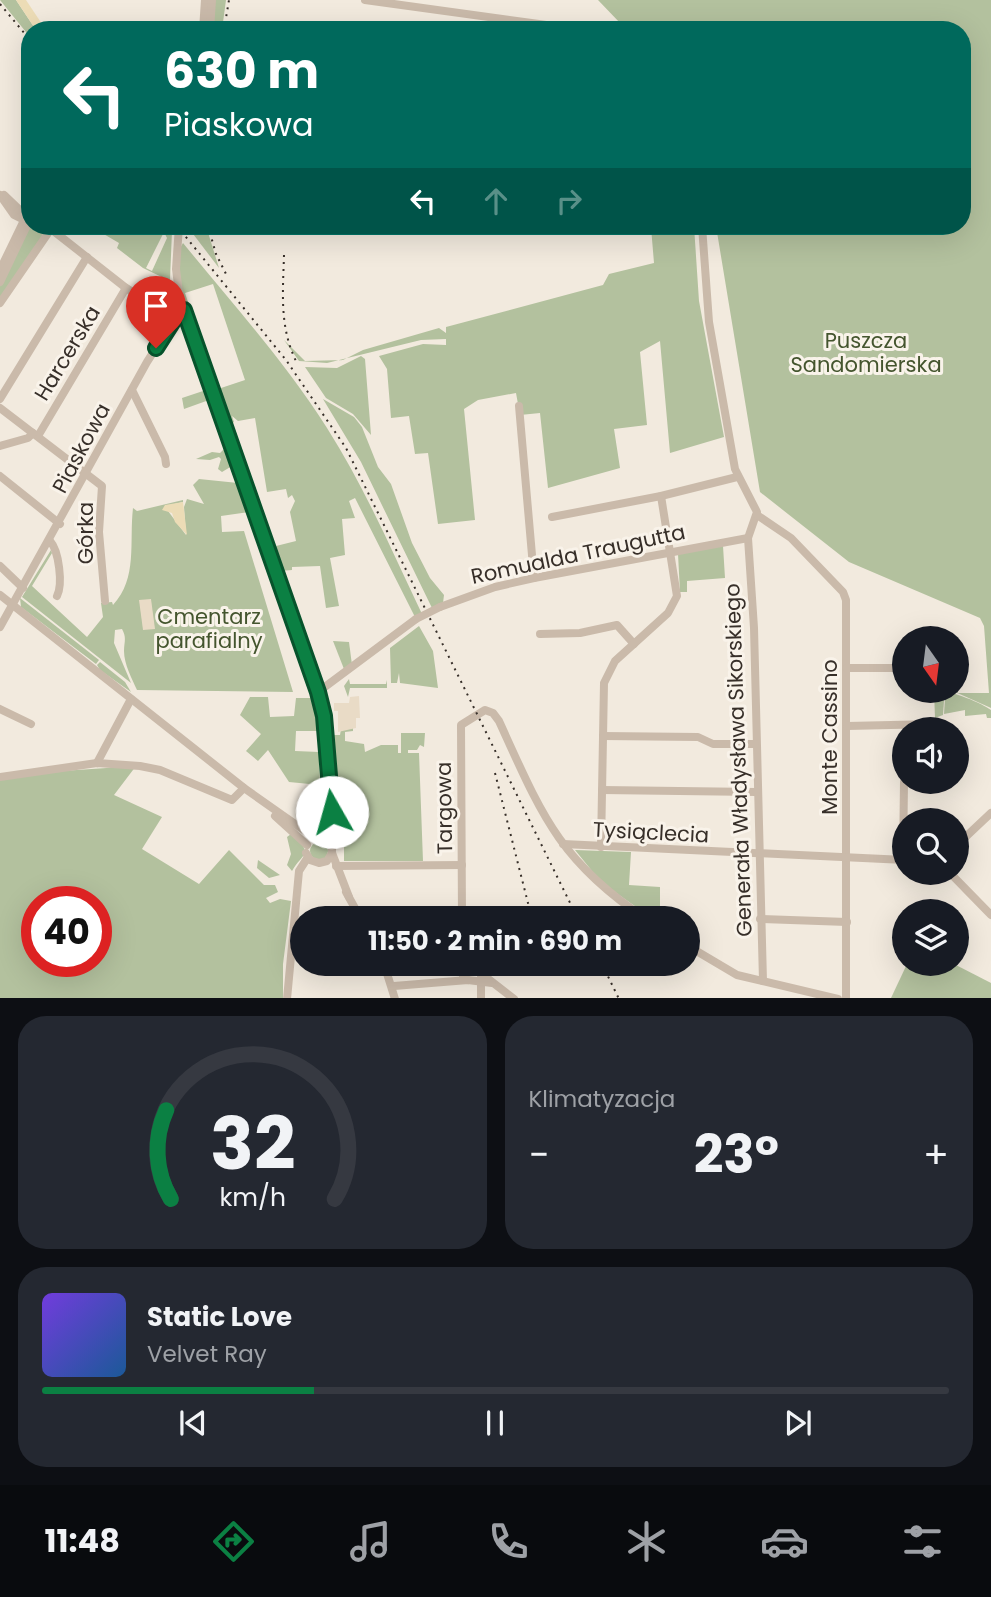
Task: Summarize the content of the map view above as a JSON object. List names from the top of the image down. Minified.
{"streets":{"street":["Harcerska","Piaskowa","Górka","Romualda Traugutta","Monte Cassino","Generała Władysława Sikorskiego","Targowa","Tysiąclecia"]},"crossings":[["Piaskowa","Górka"],["Romualda Traugutta","Generała Władysława Sikorskiego"],["Monte Cassino","Tysiąclecia"],["Generała Władysława Sikorskiego","Tysiąclecia"],["Targowa","Tysiąclecia"]],"parks":["Puszcza Sandomierska","Cmentarz parafialny"],"north":"bottom","page":{"turn":["630 m","Piaskowa"],"limit":"40","trip":"11:50 · 2 min · 690 m","tile":"Klimatyzacja","heat":["−","23°","+"],"song":["Static Love","Velvet Ray"],"tabs":"11:48","gauge":["32","km/h"]}}
